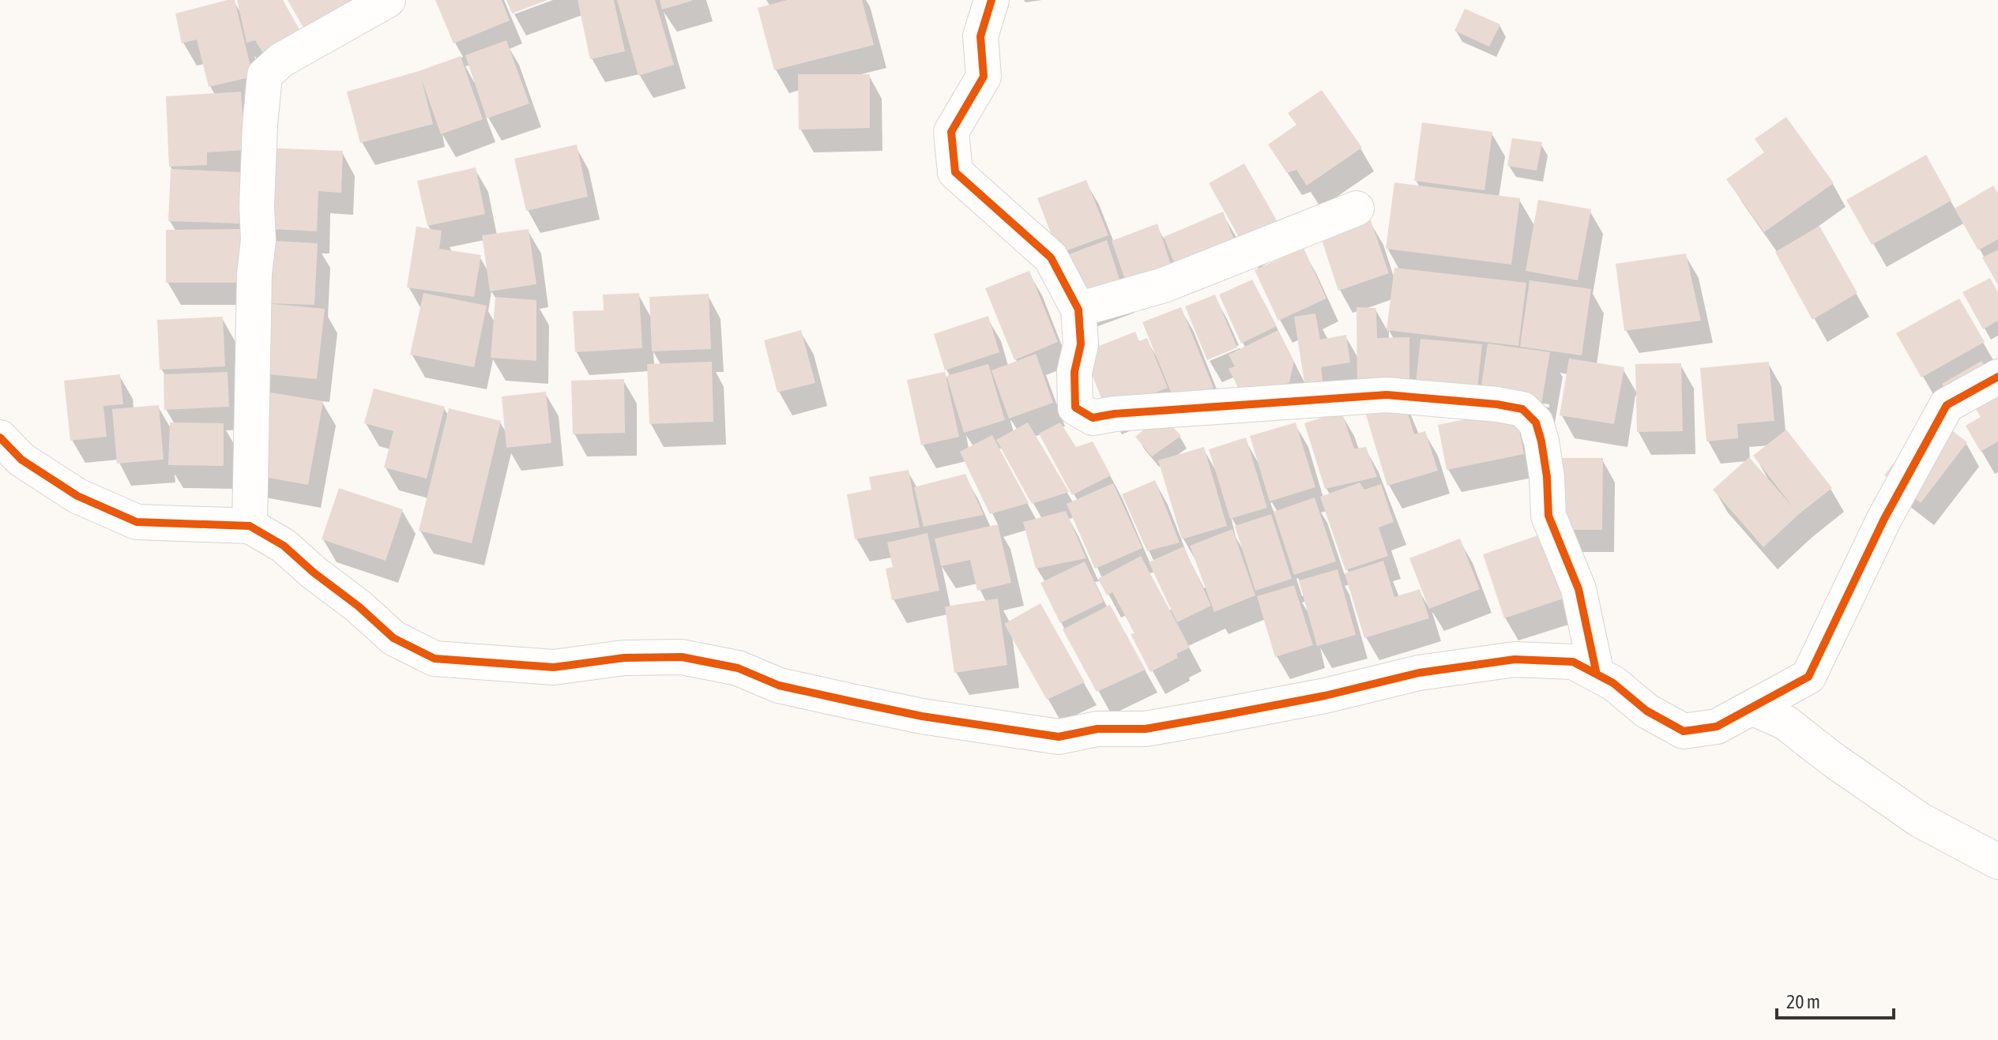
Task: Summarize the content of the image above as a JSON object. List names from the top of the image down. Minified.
{"scale_bar":"20 m"}
